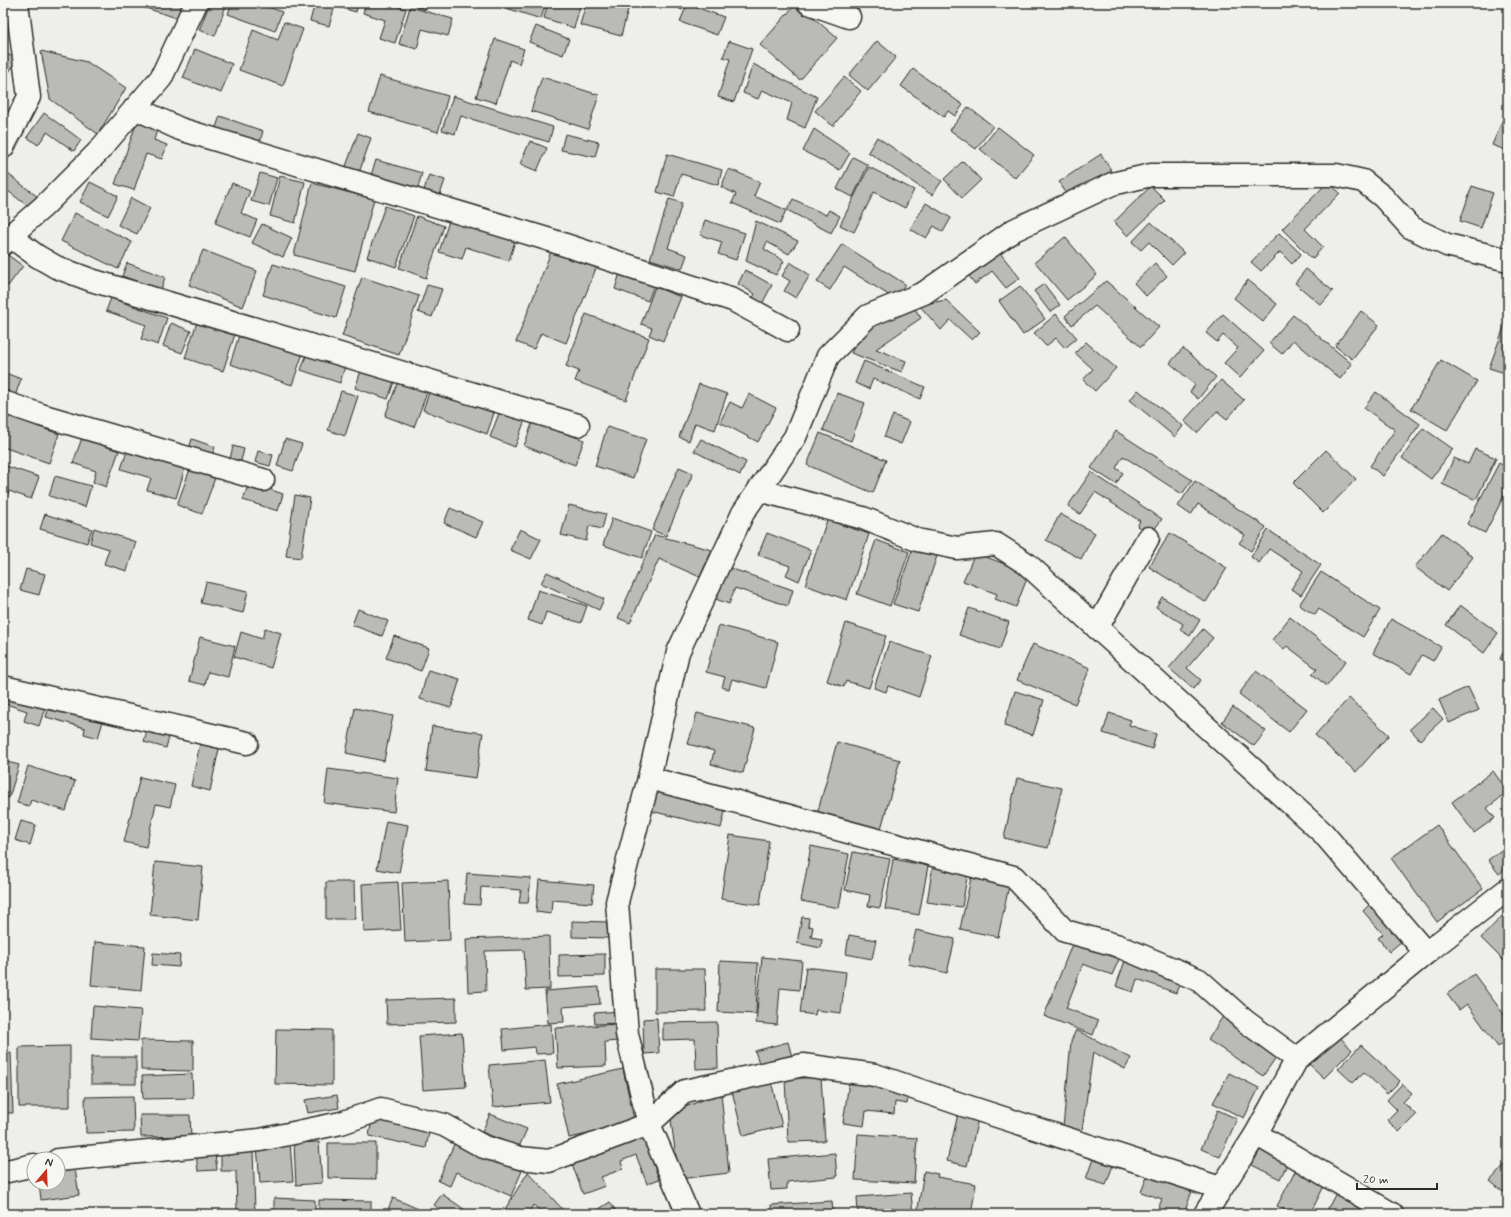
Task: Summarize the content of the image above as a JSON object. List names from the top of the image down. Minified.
{"scale_bar":"20 m","north":"top"}
